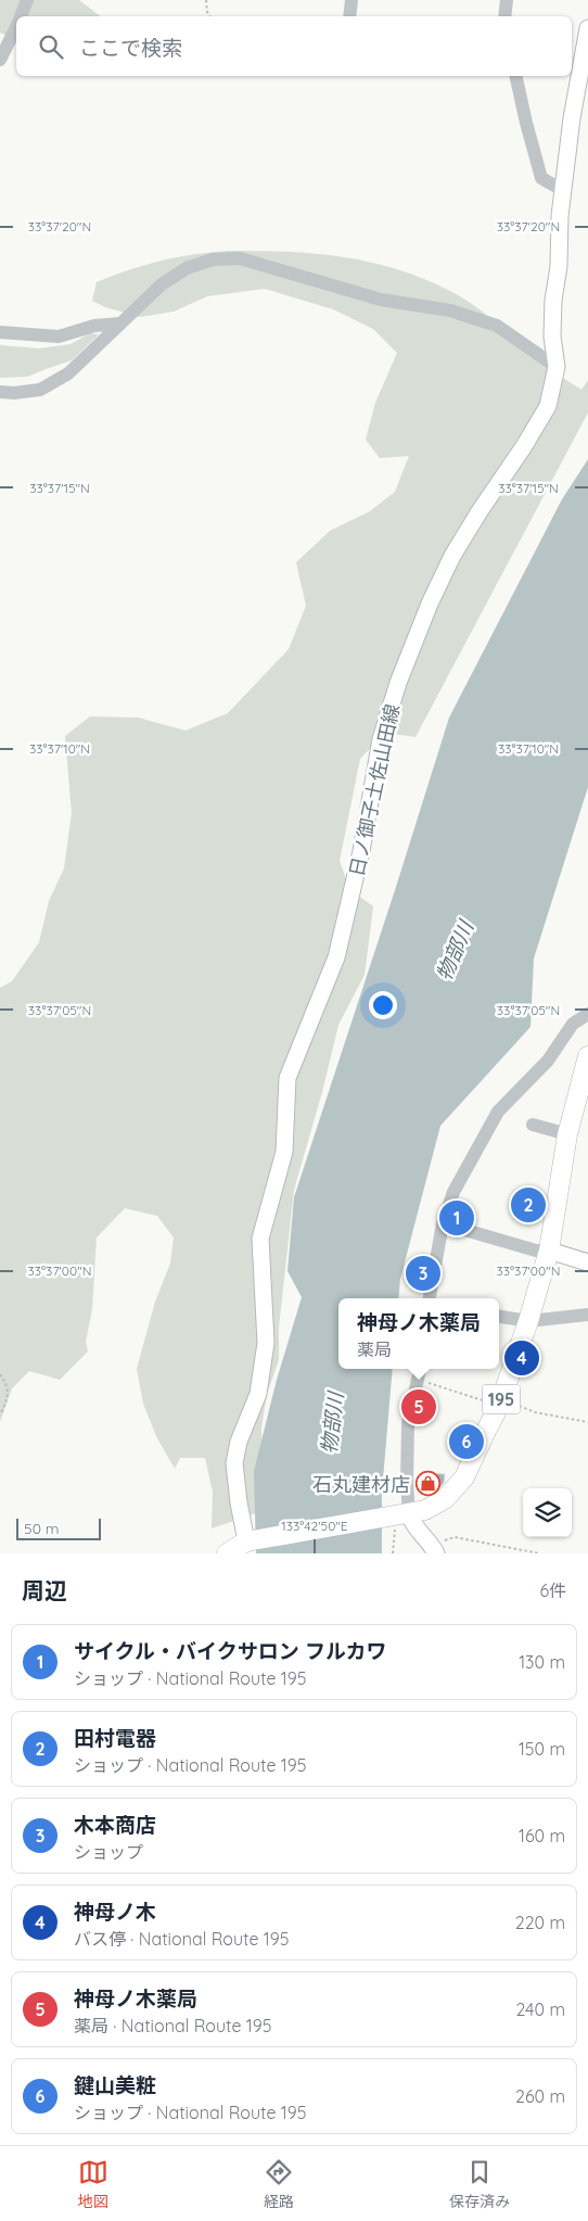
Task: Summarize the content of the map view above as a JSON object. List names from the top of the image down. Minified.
{"streets":{"highway":["195"],"main road":["日ノ御子土佐山田線"]},"crossings":[["日ノ御子土佐山田線","195"]],"water":["物部川"],"places":{"shop":["石丸建材店"]},"scale_bar":"50 m","page":{"search":"ここで検索","pins":["2","1","3","4","5","6"],"popup":["神母ノ木薬局","薬局"],"scale":"50 m","heading":["周辺","6件"],"list":[{"mark":"1","name":"サイクル・バイクサロン フルカワ","note":"ショップ · National Route 195","value":"130 m"},{"mark":"2","name":"田村電器","note":"ショップ · National Route 195","value":"150 m"},{"mark":"3","name":"木本商店","note":"ショップ","value":"160 m"},{"mark":"4","name":"神母ノ木","note":"バス停 · National Route 195","value":"220 m"},{"mark":"5","name":"神母ノ木薬局","note":"薬局 · National Route 195","value":"240 m"},{"mark":"6","name":"鍵山美粧","note":"ショップ · National Route 195","value":"260 m"}],"nav":["地図","経路","保存済み"]},"coordinates":["33°37'20\"N","33°37'15\"N","33°37'10\"N","33°37'05\"N","33°37'00\"N","133°42'50\"E"]}
